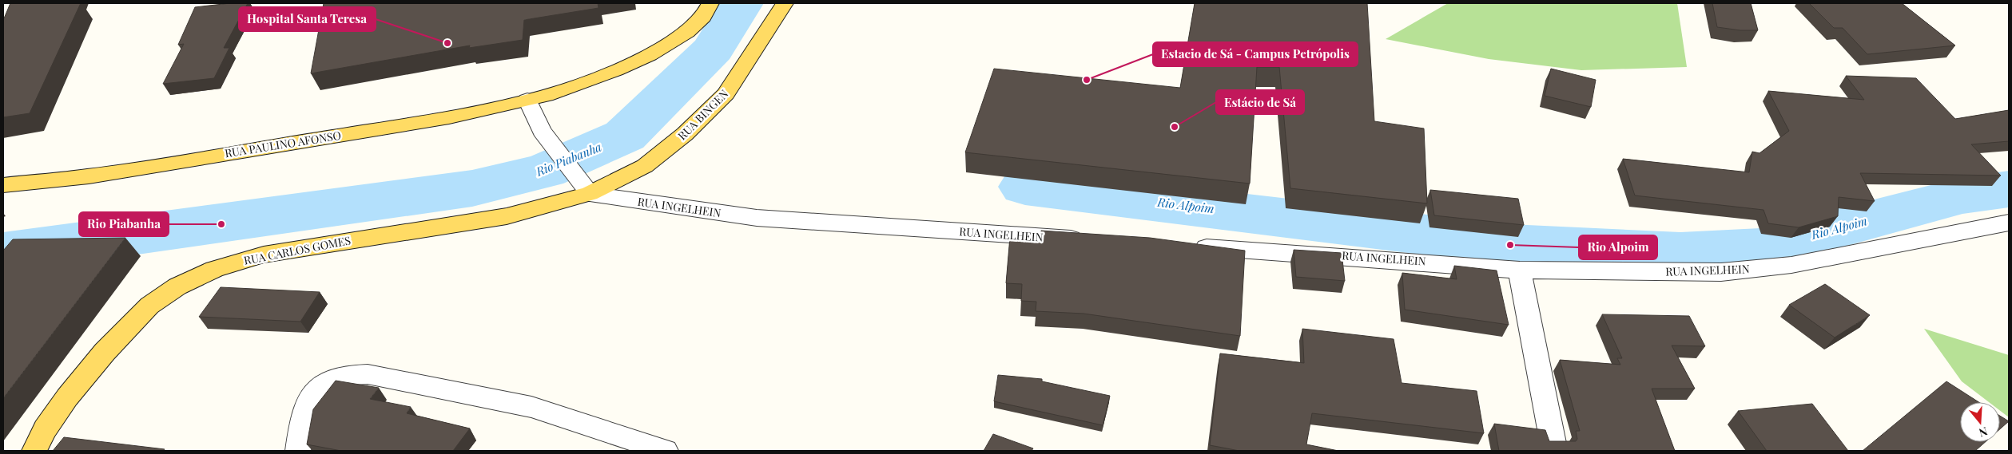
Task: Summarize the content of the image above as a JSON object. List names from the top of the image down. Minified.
{"streets":{"main road":["RUA BINGEN","RUA PAULINO AFONSO","RUA CARLOS GOMES"],"street":["RUA INGELHEIN"]},"crossings":[["RUA BINGEN","RUA INGELHEIN"],["RUA BINGEN","RUA CARLOS GOMES"],["RUA INGELHEIN","RUA CARLOS GOMES"]],"water":["Rio Piabanha","Rio Alpoim"],"places":["Hospital Santa Teresa","Estacio de Sá - Campus Petrópolis","Estácio de Sá","Rio Piabanha","Rio Alpoim"],"north":"bottom"}
